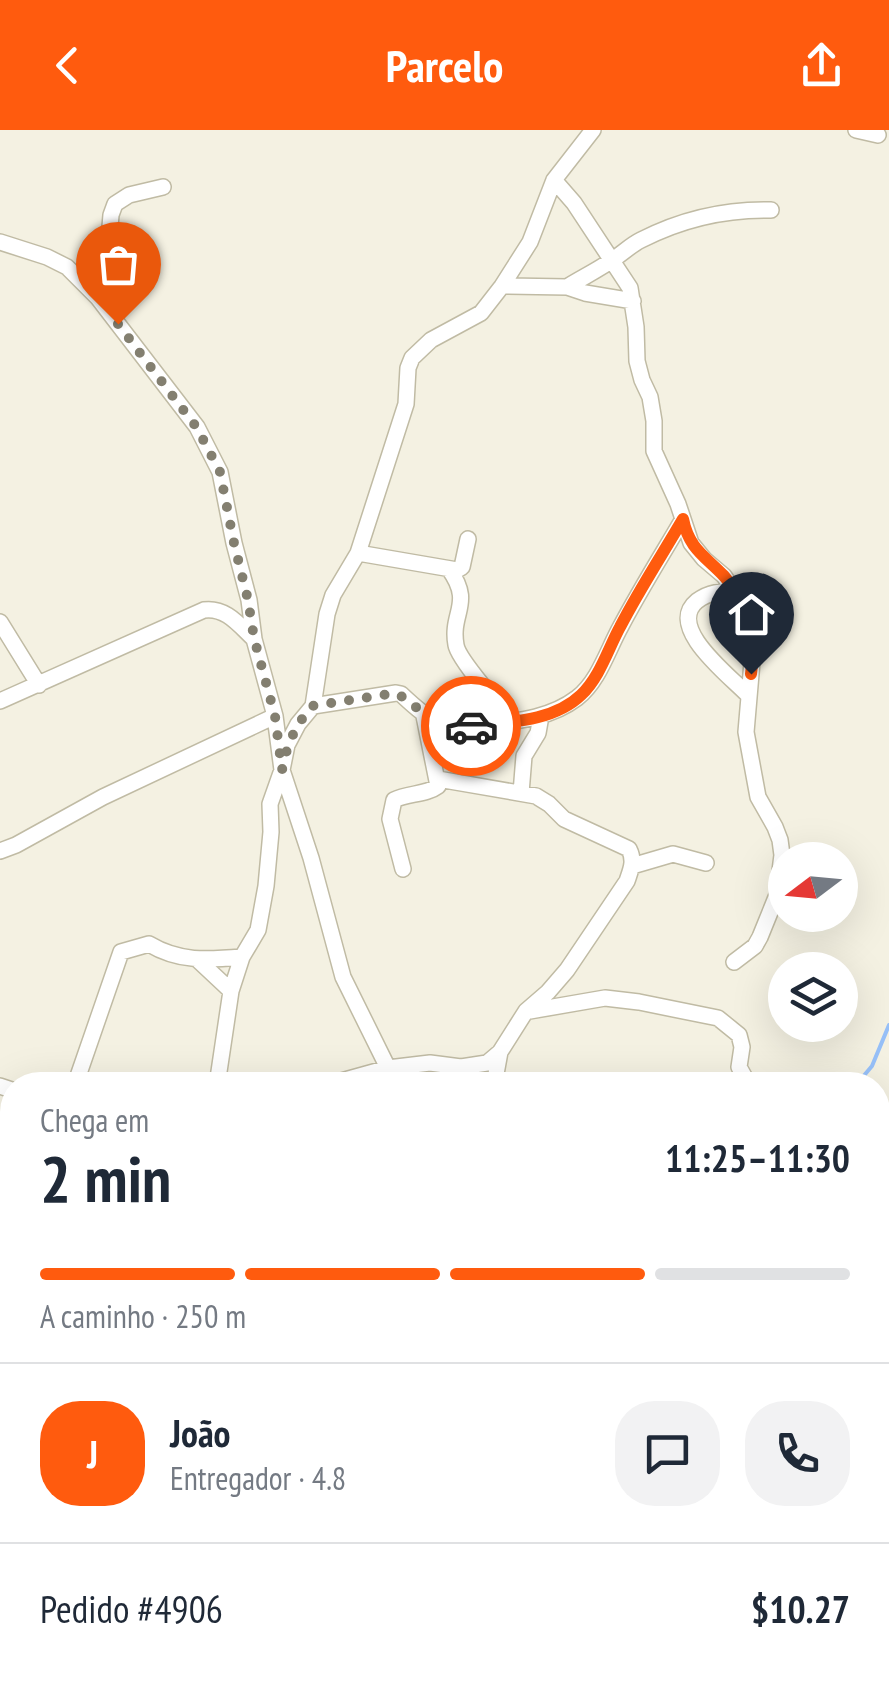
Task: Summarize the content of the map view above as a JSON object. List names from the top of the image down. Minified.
{"north":"left","page":{"header":"Parcelo","heading":["2 min","Chega em","11:25–11:30"],"panel":["João","Entregador · 4.8","Pedido #4906","$10.27"],"bar":"A caminho · 250 m","round":"J"}}
